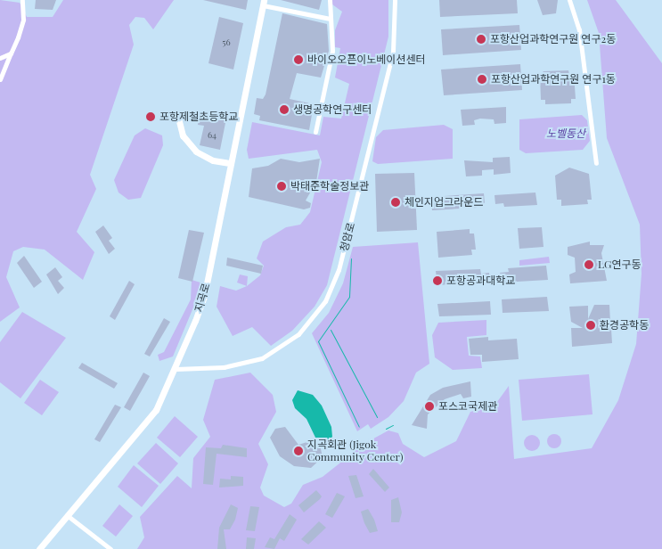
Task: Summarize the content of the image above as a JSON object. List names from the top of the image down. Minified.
{"streets":{"street":["청암로","지곡로"]},"crossings":[["청암로","지곡로"]],"parks":["노벨동산"],"places":["포항산업과학연구원 연구2동","바이오오픈이노베이션센터","포항산업과학연구원 연구1동","생명공학연구센터","포항제철초등학교","박태준학술정보관","체인지업그라운드","LG연구동","포항공과대학교","환경공학동","포스코국제관","지곡회관 (Jigok Community Center)"],"house_numbers":["56","64"]}
